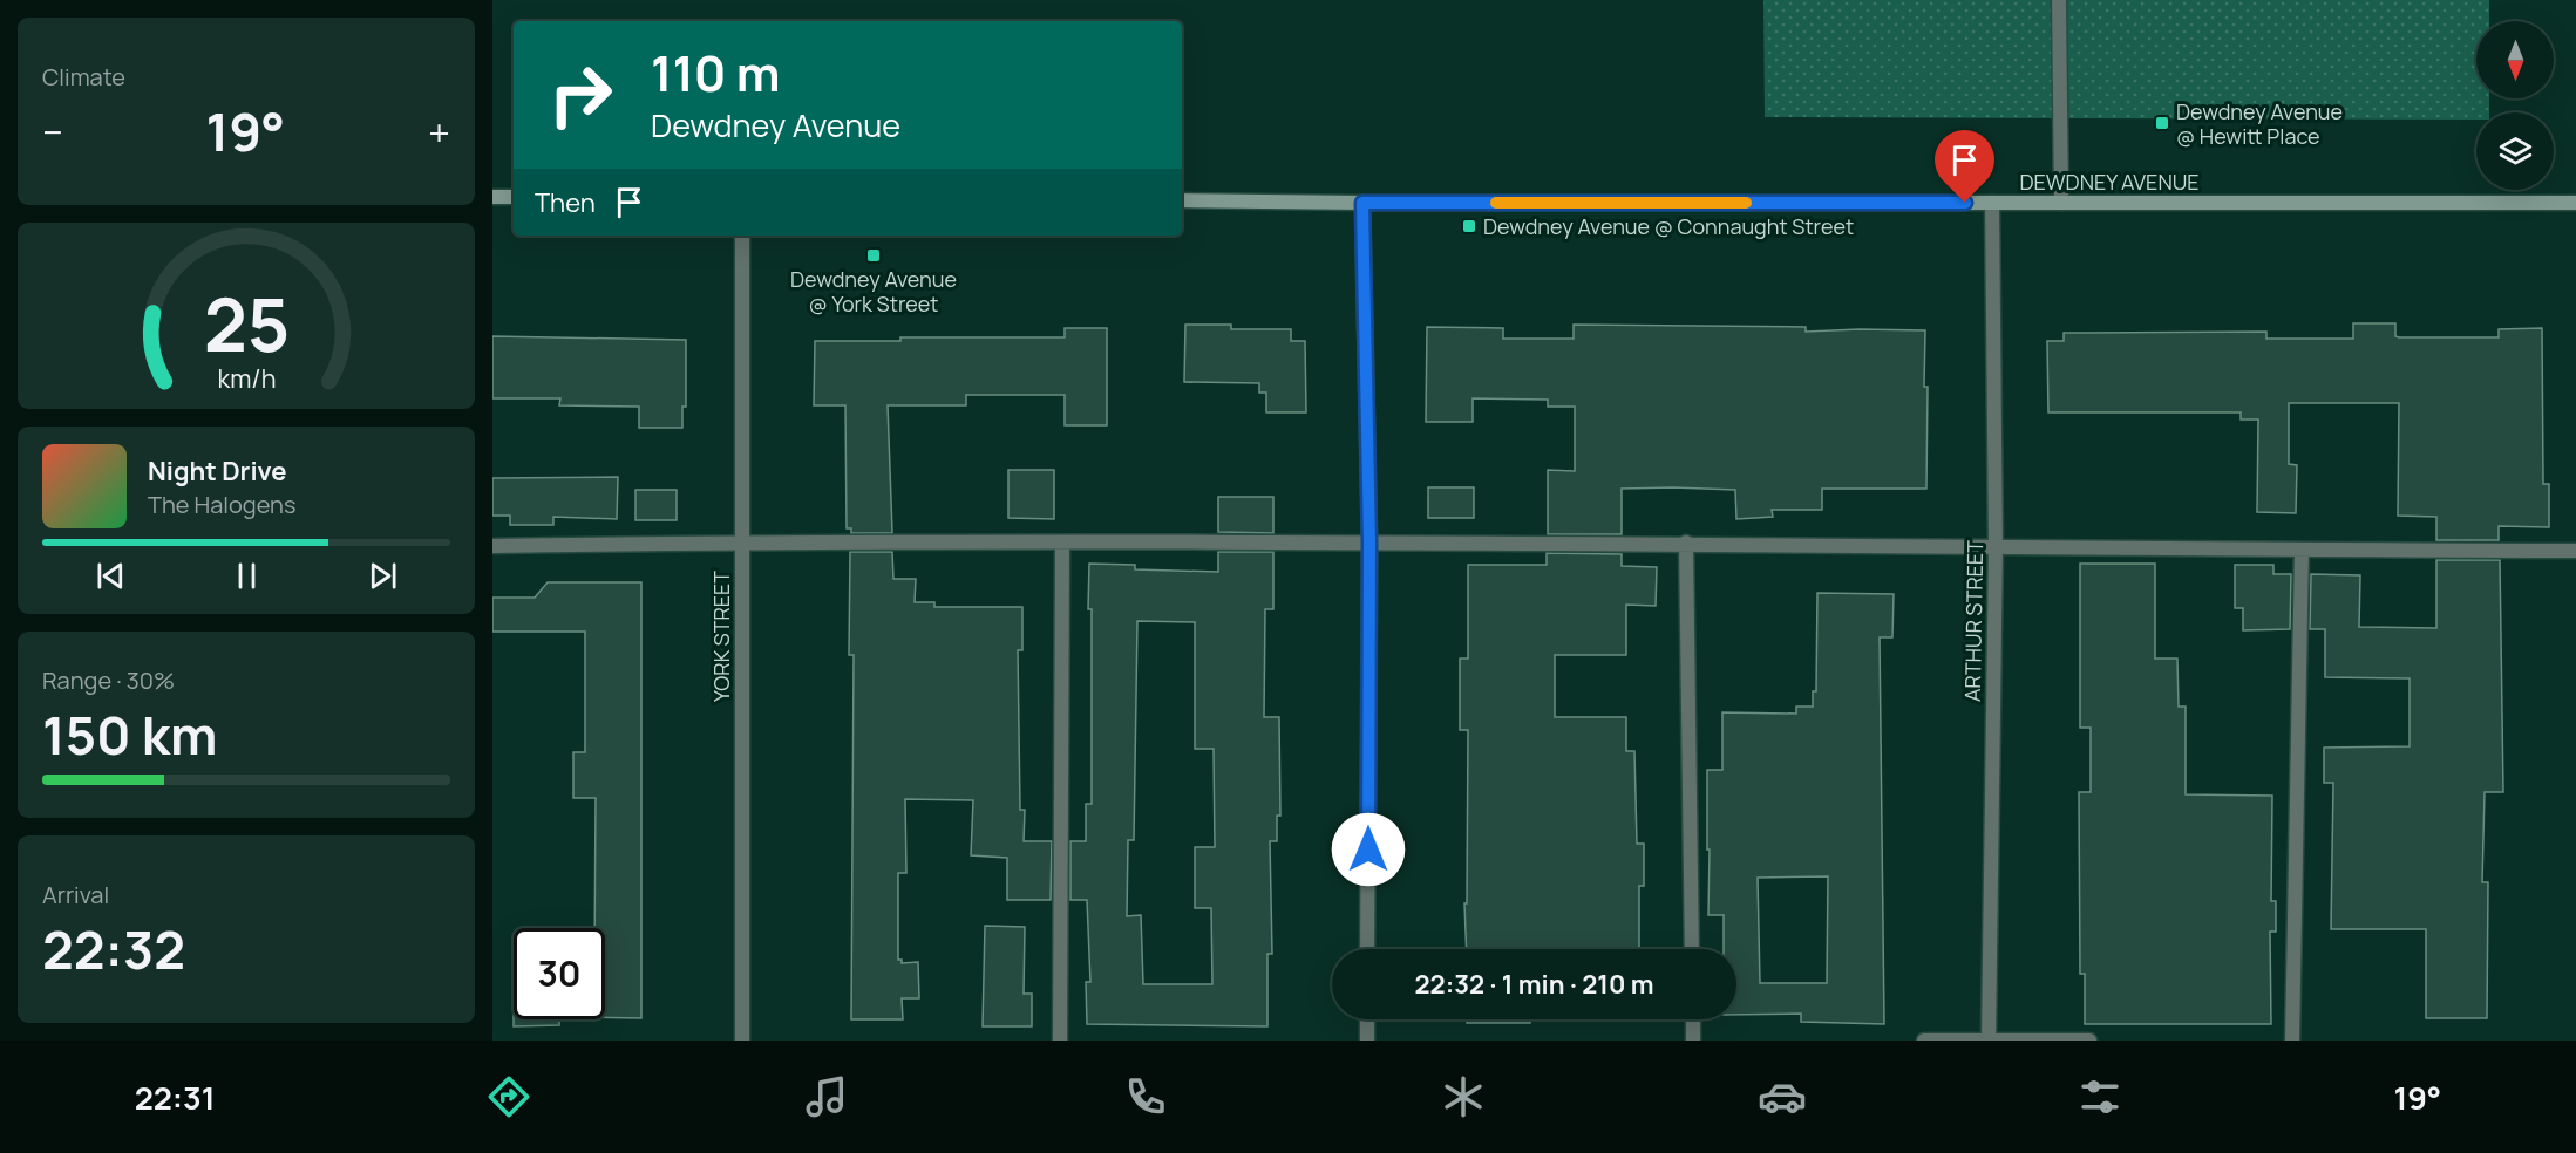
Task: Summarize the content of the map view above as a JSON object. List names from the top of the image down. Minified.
{"streets":{"main road":["DEWDNEY AVENUE"],"street":["ARTHUR STREET","YORK STREET"]},"crossings":[["DEWDNEY AVENUE","ARTHUR STREET"]],"places":{"transit":["Dewdney Avenue @ Hewitt Place","Dewdney Avenue @ Connaught Street","Dewdney Avenue @ York Street"]},"north":"bottom","page":{"tile":["Climate",["Range · 30%","150 km"],["Arrival","22:32"]],"turn":["110 m","Dewdney Avenue"],"heat":["−","19°","+"],"then":"Then","song":["Night Drive","The Halogens"],"limit":"30","trip":"22:32 · 1 min · 210 m","tabs":["22:31","19°"],"gauge":["25","km/h"]}}
